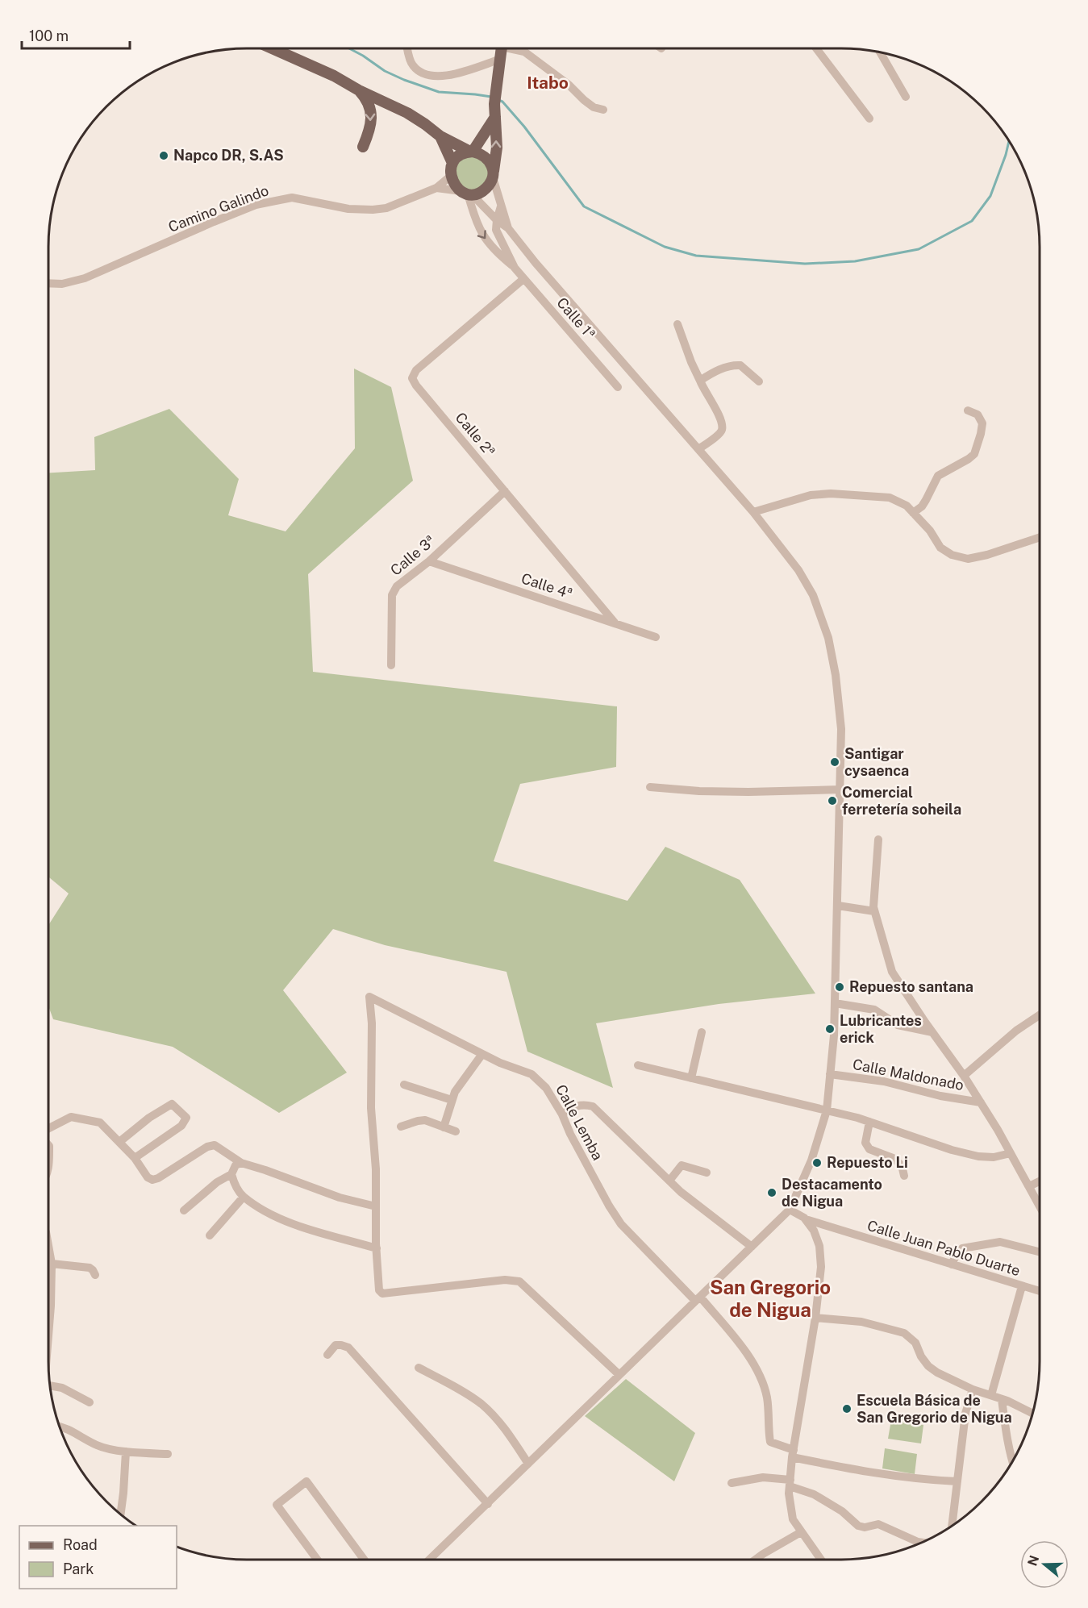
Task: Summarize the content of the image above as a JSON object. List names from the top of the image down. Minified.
{"streets":{"street":["Camino Galindo","Calle 1ª","Calle 2ª","Calle 3ª","Calle 4ª","Calle Maldonado","Calle Lemba","Calle Juan Pablo Duarte"]},"crossings":[["Camino Galindo","Calle 1ª"],["Calle 1ª","Calle 2ª"],["Calle 2ª","Calle 3ª"],["Calle 2ª","Calle 4ª"],["Calle 3ª","Calle 4ª"]],"districts":["Itabo","San Gregorio de Nigua"],"places":["Napco DR, S.AS","Santigar cysaenca","Comercial ferretería soheila","Repuesto santana","Lubricantes erick","Repuesto Li","Destacamento de Nigua","Escuela Básica de San Gregorio de Nigua"],"legend":["Road","Park"],"scale_bar":"100 m","north":"left"}
